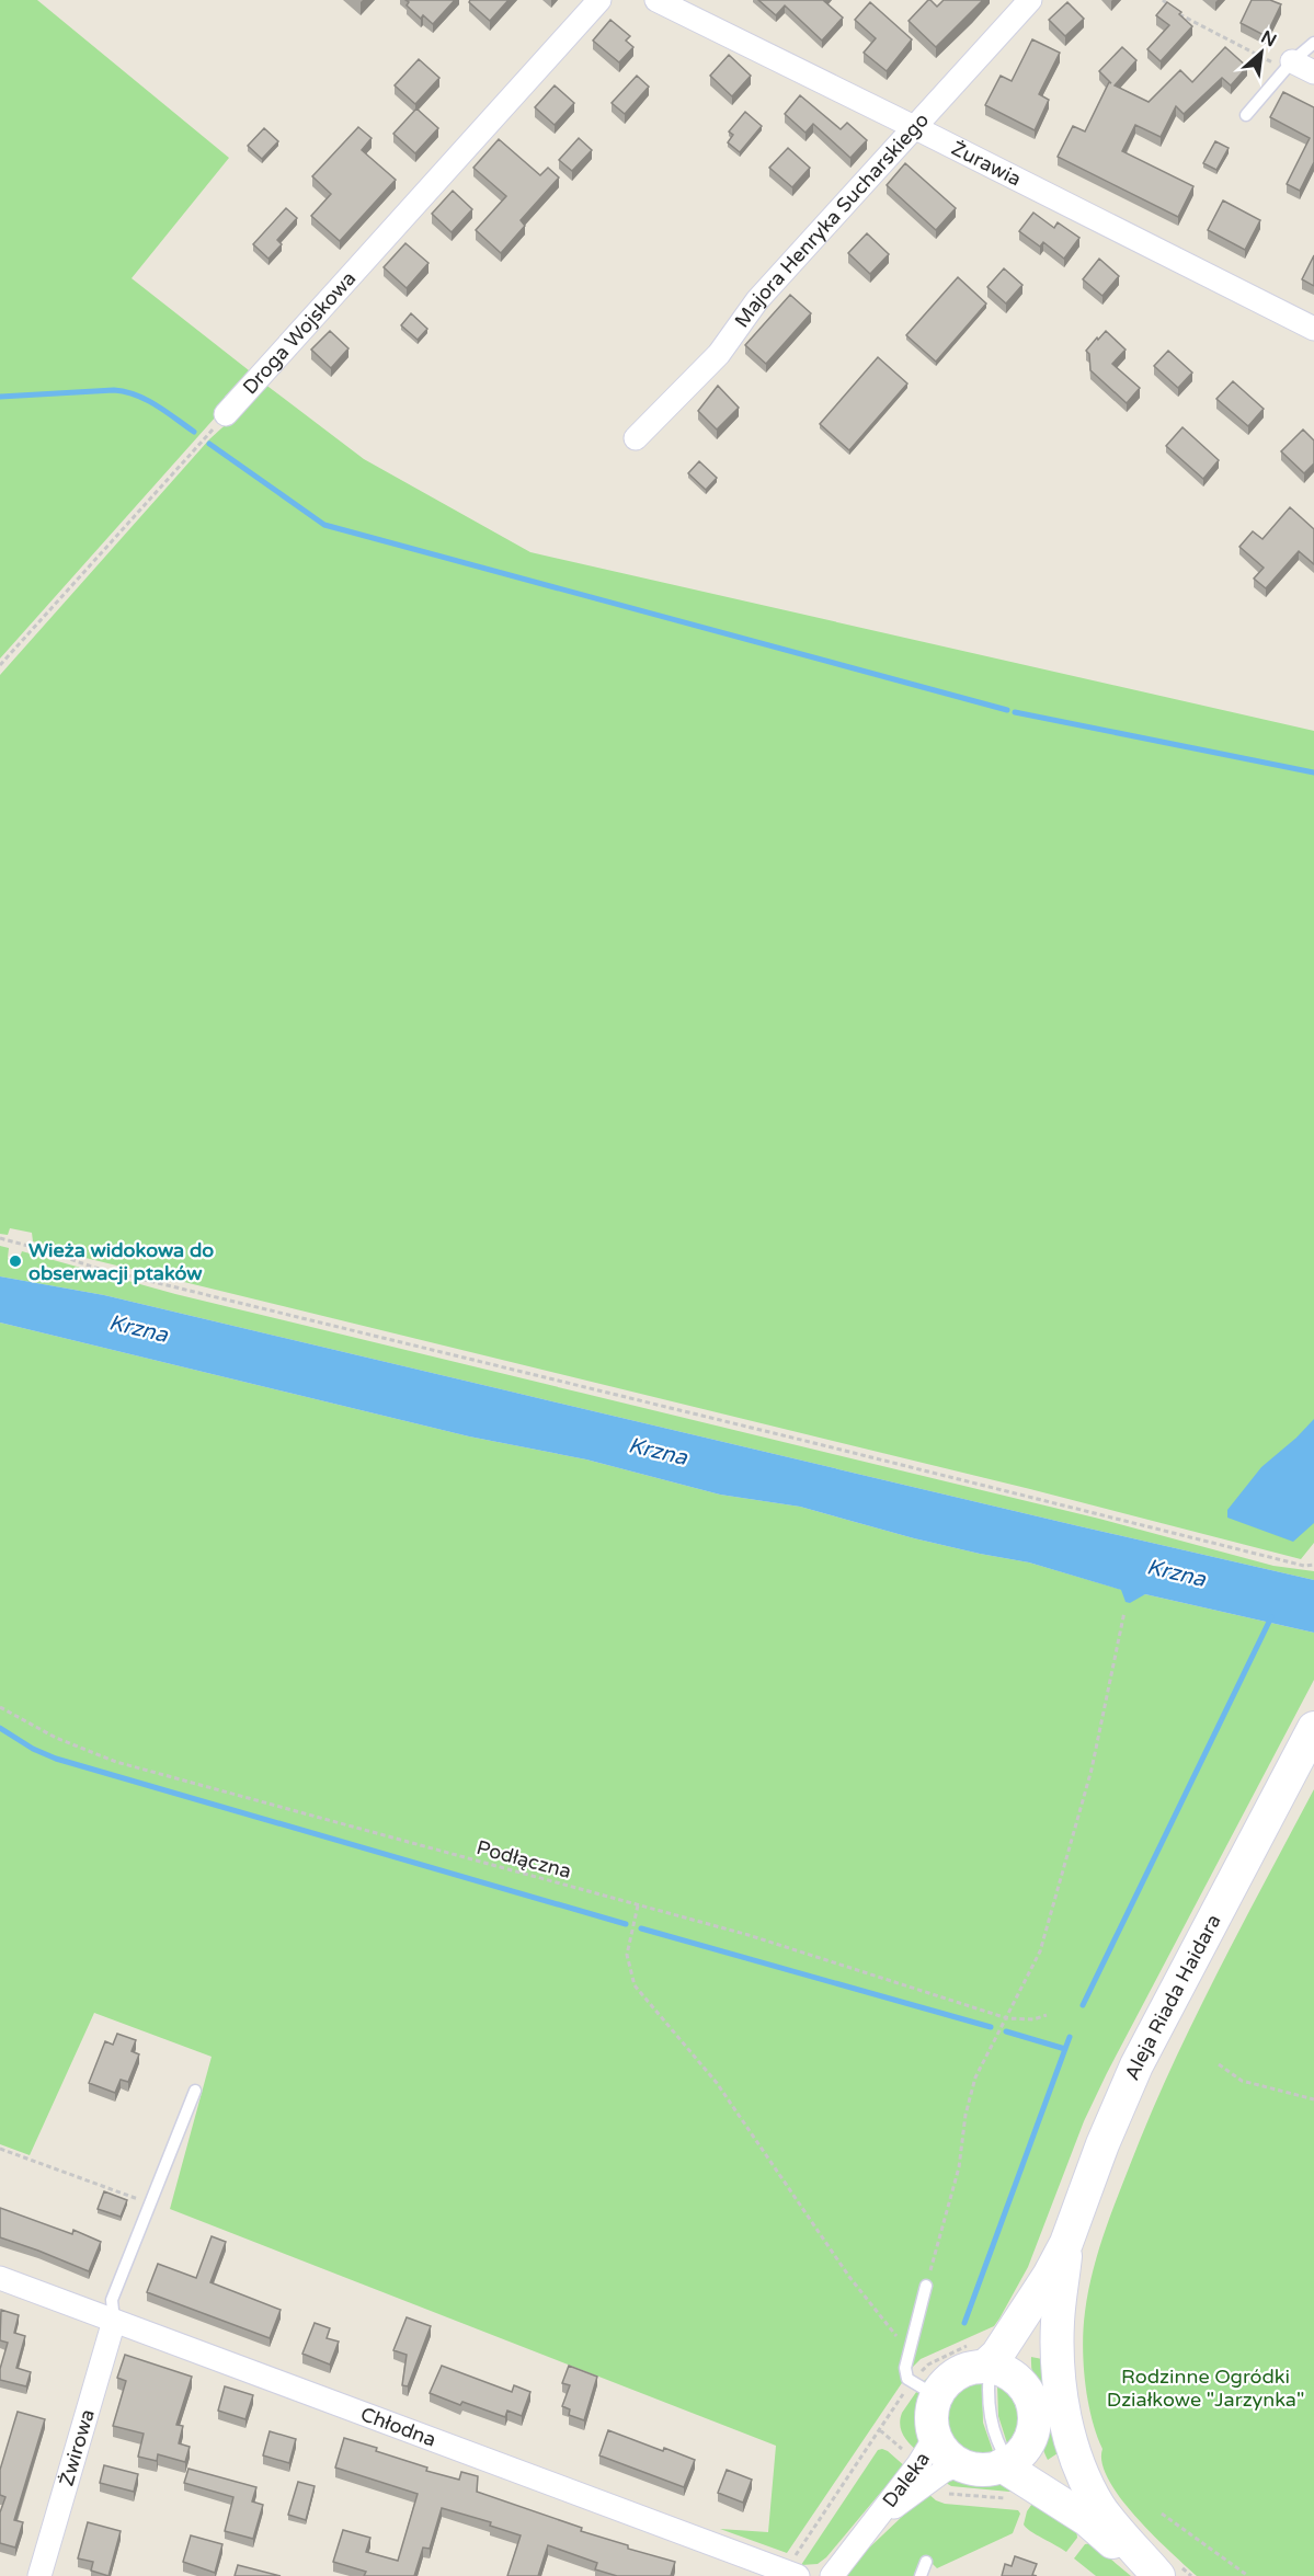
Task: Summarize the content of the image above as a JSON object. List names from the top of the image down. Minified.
{"streets":{"street":["Żurawia","Majora Henryka Sucharskiego","Droga Wojskowa","Aleja Riada Haidara","Chłodna","Żwirowa","Daleka"],"path":["Podłączna"]},"crossings":[["Żurawia","Majora Henryka Sucharskiego"],["Chłodna","Żwirowa"]],"water":["Krzna"],"parks":["Rodzinne Ogródki Działkowe \"Jarzynka\""],"places":["Wieża widokowa do obserwacji ptaków"],"north":"top right"}
